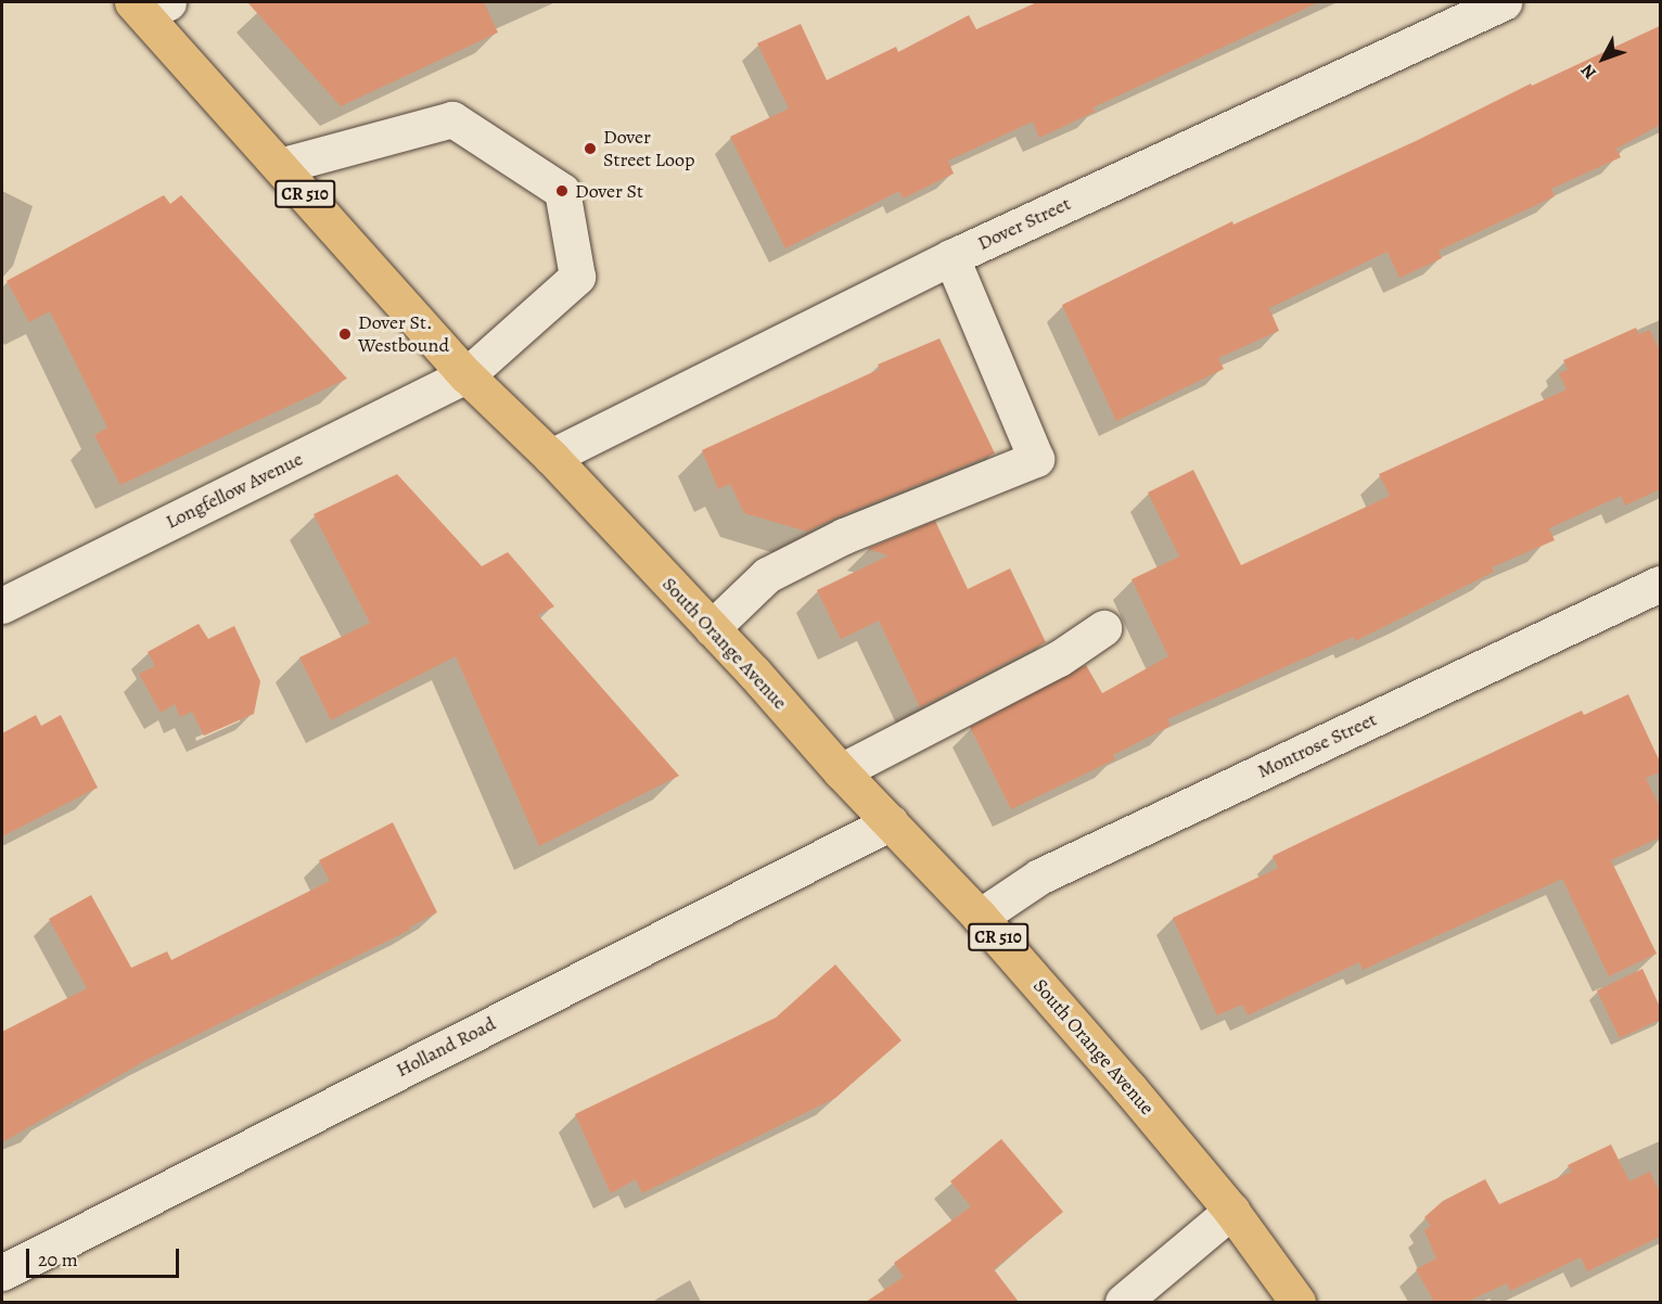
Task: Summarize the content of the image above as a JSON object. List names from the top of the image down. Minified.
{"streets":{"main road":["CR 510","South Orange Avenue"],"street":["Dover Street","Longfellow Avenue","Montrose Street","Holland Road"]},"crossings":[["Dover Street","South Orange Avenue"],["Longfellow Avenue","South Orange Avenue"],["South Orange Avenue","Montrose Street"],["South Orange Avenue","Holland Road"]],"places":["Dover Street Loop","Dover St","Dover St. Westbound"],"scale_bar":"20 m","north":"bottom left"}
